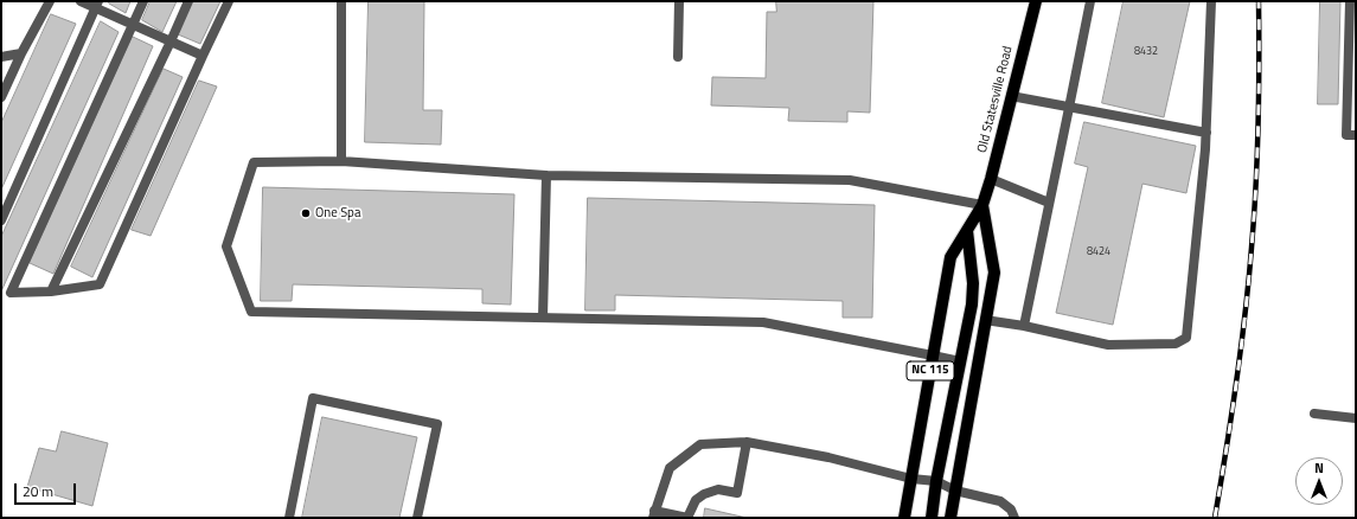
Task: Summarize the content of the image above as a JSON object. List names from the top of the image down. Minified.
{"streets":{"main road":["Old Statesville Road","NC 115"]},"places":["One Spa"],"house_numbers":["8432","8424"],"scale_bar":"20 m","north":"top"}
